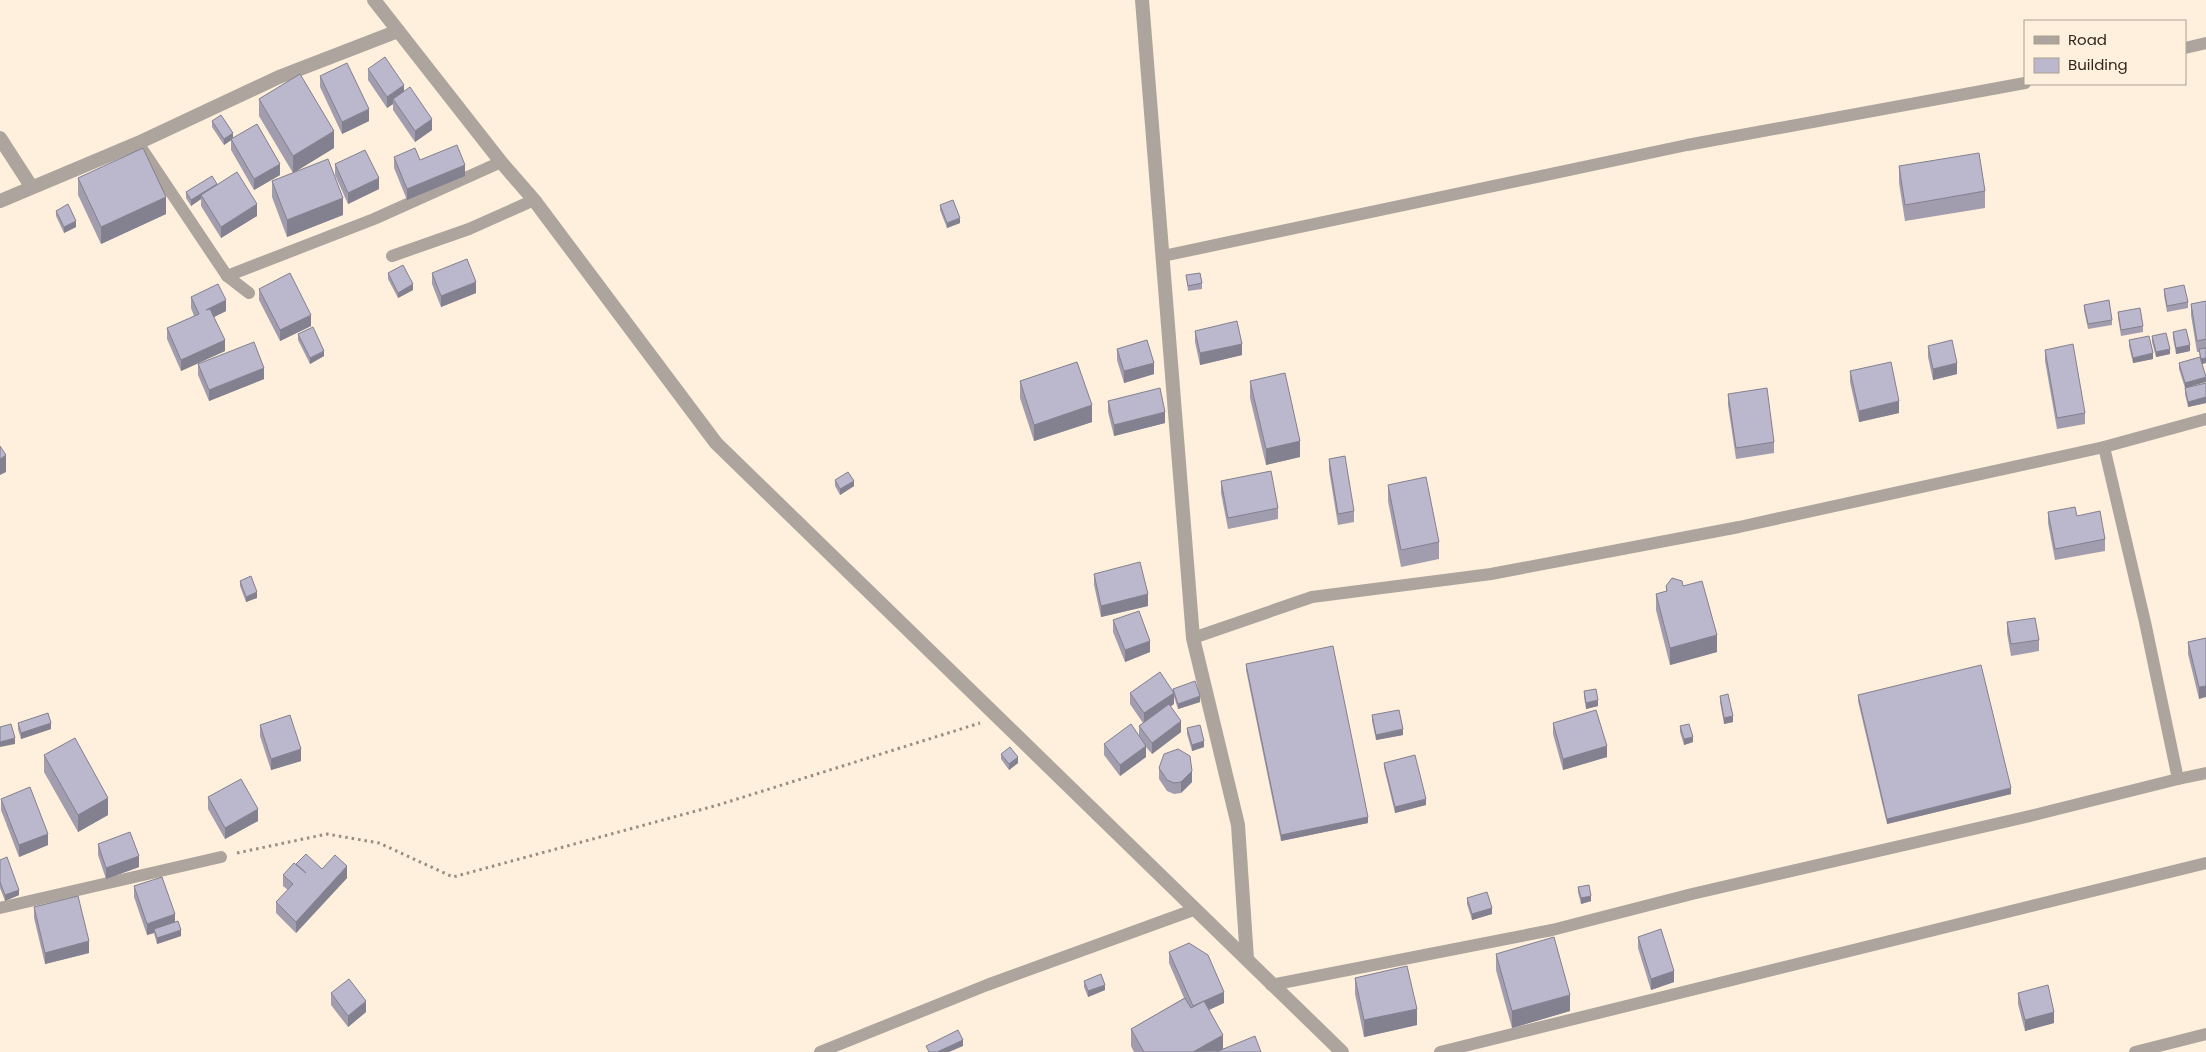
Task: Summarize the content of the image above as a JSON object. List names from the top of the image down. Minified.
{"legend":["Road","Building"]}
